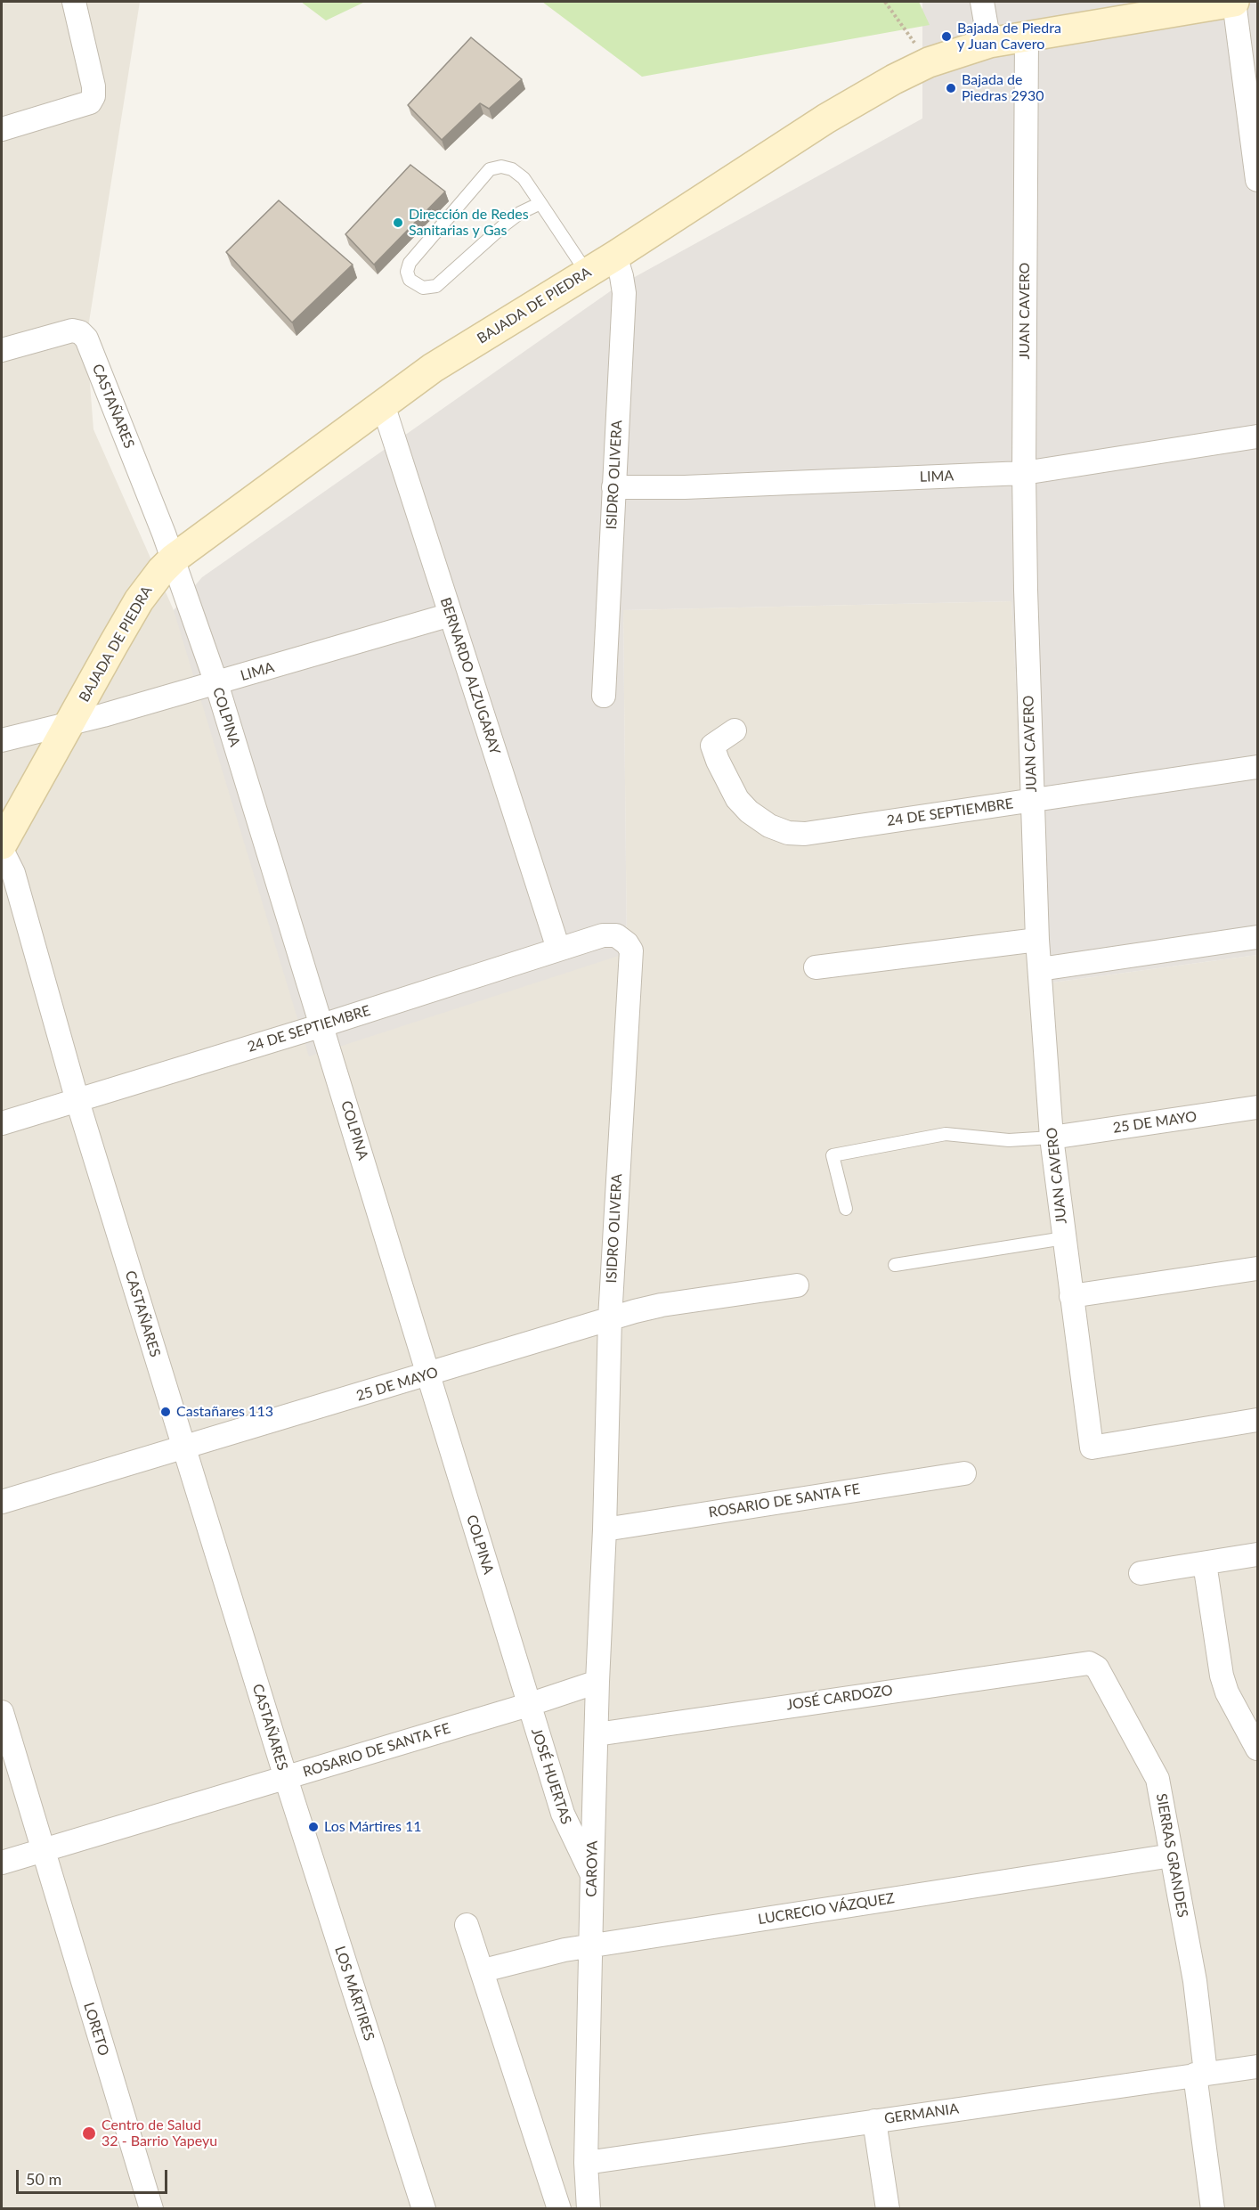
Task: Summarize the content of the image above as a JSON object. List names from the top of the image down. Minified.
{"streets":{"main road":["BAJADA DE PIEDRA"],"street":["JUAN CAVERO","CASTAÑARES","ISIDRO OLIVERA","LIMA","BERNARDO ALZUGARAY","COLPINA","24 DE SEPTIEMBRE","25 DE MAYO","ROSARIO DE SANTA FE","JOSÉ CARDOZO","JOSÉ HUERTAS","SIERRAS GRANDES","CAROYA","LUCRECIO VÁZQUEZ","LOS MÁRTIRES","LORETO","GERMANIA"]},"crossings":[["BAJADA DE PIEDRA","JUAN CAVERO"],["BAJADA DE PIEDRA","CASTAÑARES"],["BAJADA DE PIEDRA","ISIDRO OLIVERA"],["BAJADA DE PIEDRA","LIMA"],["BAJADA DE PIEDRA","BERNARDO ALZUGARAY"],["BAJADA DE PIEDRA","COLPINA"],["JUAN CAVERO","LIMA"],["JUAN CAVERO","24 DE SEPTIEMBRE"],["JUAN CAVERO","25 DE MAYO"],["CASTAÑARES","COLPINA"],["CASTAÑARES","24 DE SEPTIEMBRE"],["CASTAÑARES","25 DE MAYO"],["CASTAÑARES","ROSARIO DE SANTA FE"],["CASTAÑARES","LOS MÁRTIRES"],["ISIDRO OLIVERA","LIMA"],["ISIDRO OLIVERA","24 DE SEPTIEMBRE"],["ISIDRO OLIVERA","25 DE MAYO"],["ISIDRO OLIVERA","ROSARIO DE SANTA FE"],["ISIDRO OLIVERA","CAROYA"],["LIMA","BERNARDO ALZUGARAY"],["LIMA","COLPINA"],["BERNARDO ALZUGARAY","24 DE SEPTIEMBRE"],["COLPINA","24 DE SEPTIEMBRE"],["COLPINA","25 DE MAYO"],["COLPINA","ROSARIO DE SANTA FE"],["COLPINA","JOSÉ HUERTAS"],["ROSARIO DE SANTA FE","JOSÉ HUERTAS"],["ROSARIO DE SANTA FE","CAROYA"],["ROSARIO DE SANTA FE","LOS MÁRTIRES"],["ROSARIO DE SANTA FE","LORETO"],["JOSÉ CARDOZO","SIERRAS GRANDES"],["JOSÉ CARDOZO","CAROYA"],["JOSÉ HUERTAS","CAROYA"],["SIERRAS GRANDES","LUCRECIO VÁZQUEZ"],["SIERRAS GRANDES","GERMANIA"],["CAROYA","LUCRECIO VÁZQUEZ"],["CAROYA","GERMANIA"]],"places":["Bajada de Piedra y Juan Cavero","Bajada de Piedras 2930","Dirección de Redes Sanitarias y Gas","Castañares 113","Los Mártires 11","Centro de Salud 32 - Barrio Yapeyu"],"scale_bar":"50 m"}
